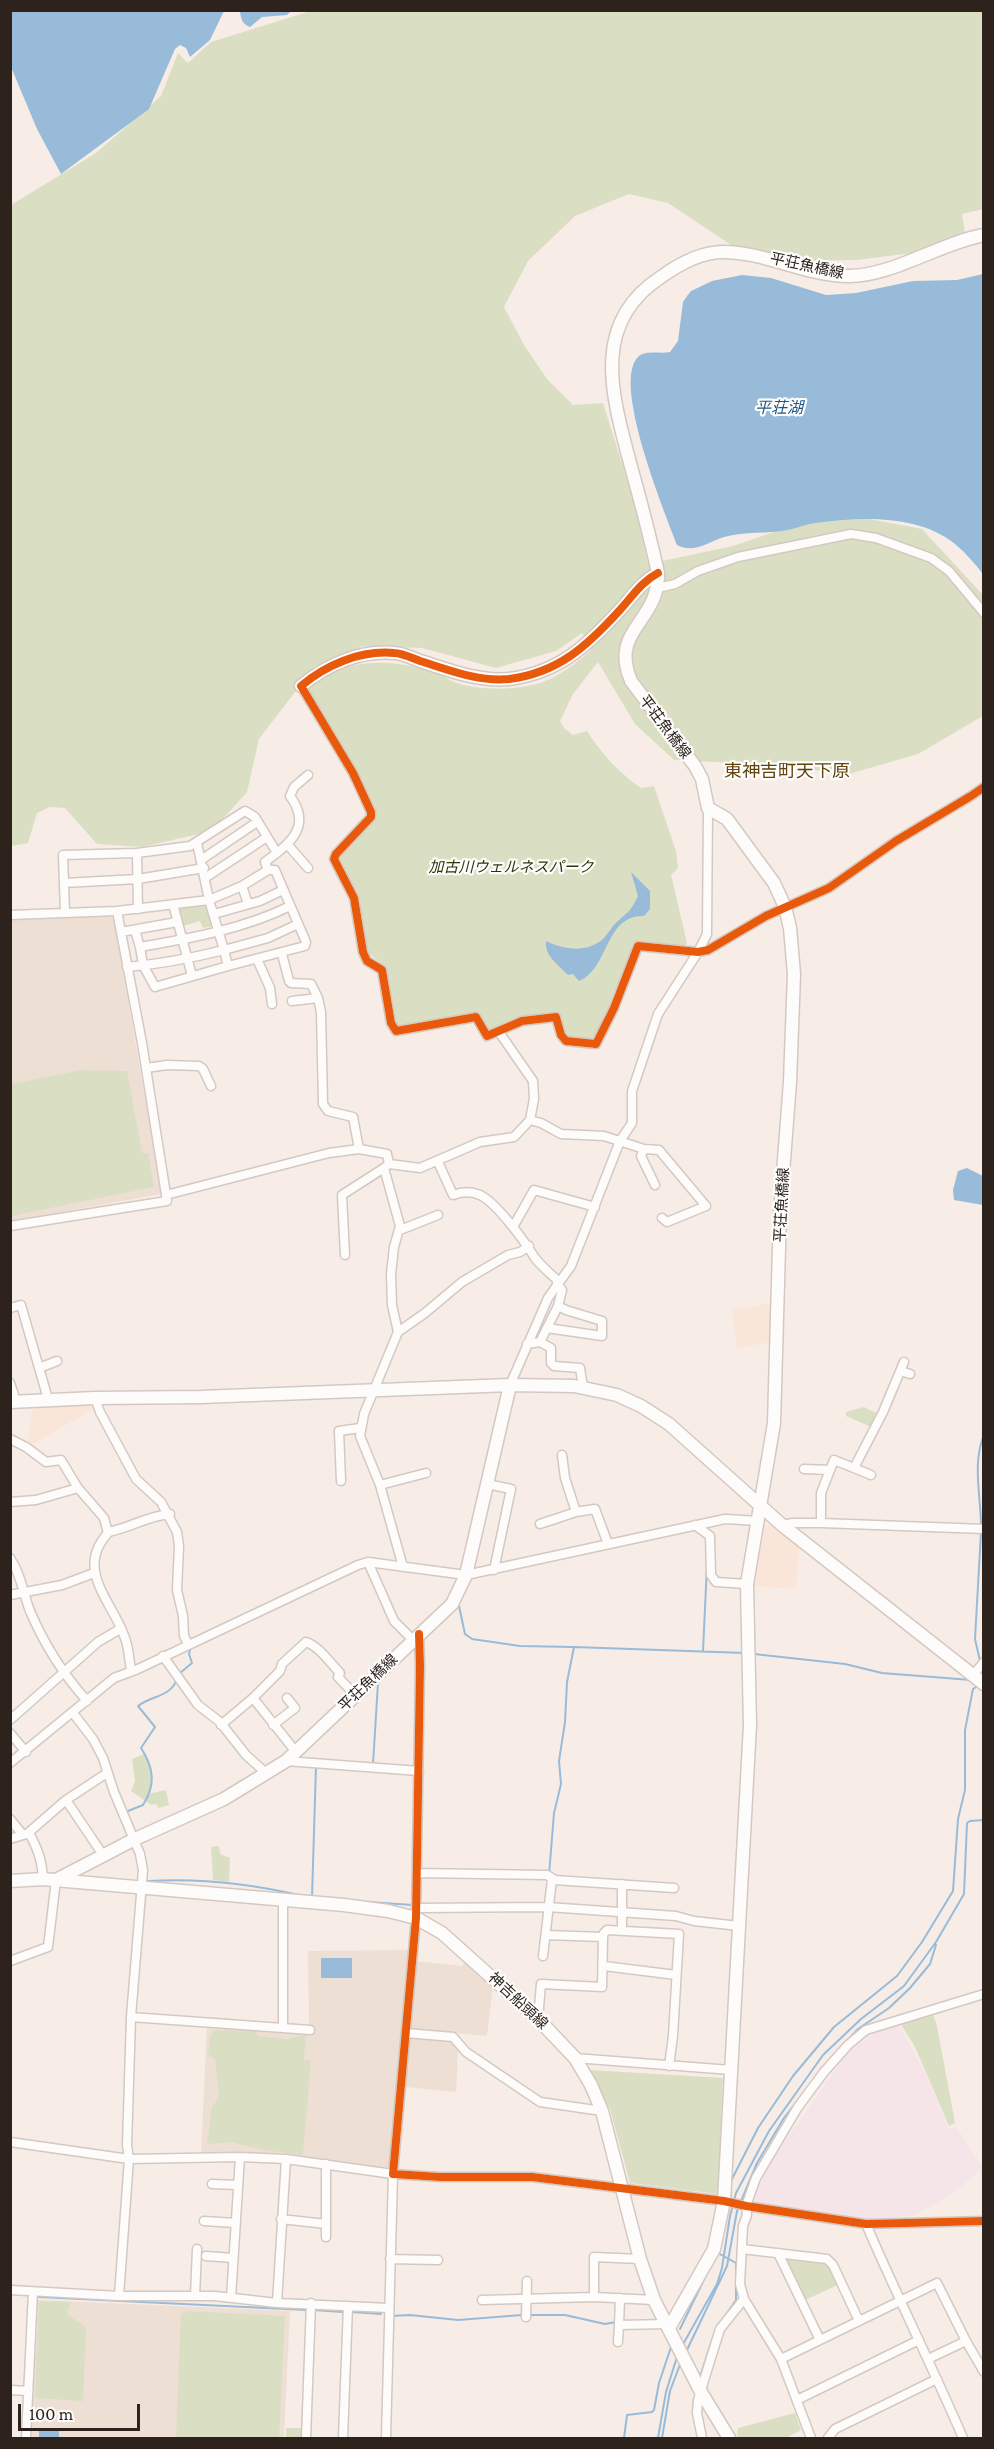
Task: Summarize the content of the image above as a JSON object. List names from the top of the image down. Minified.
{"streets":{"main road":["平荘魚橋線","神吉船頭線"]},"crossings":[["平荘魚橋線","神吉船頭線"]],"districts":["東神吉町天下原"],"water":["平荘湖"],"parks":["加古川ウェルネスパーク"],"scale_bar":"100 m"}
